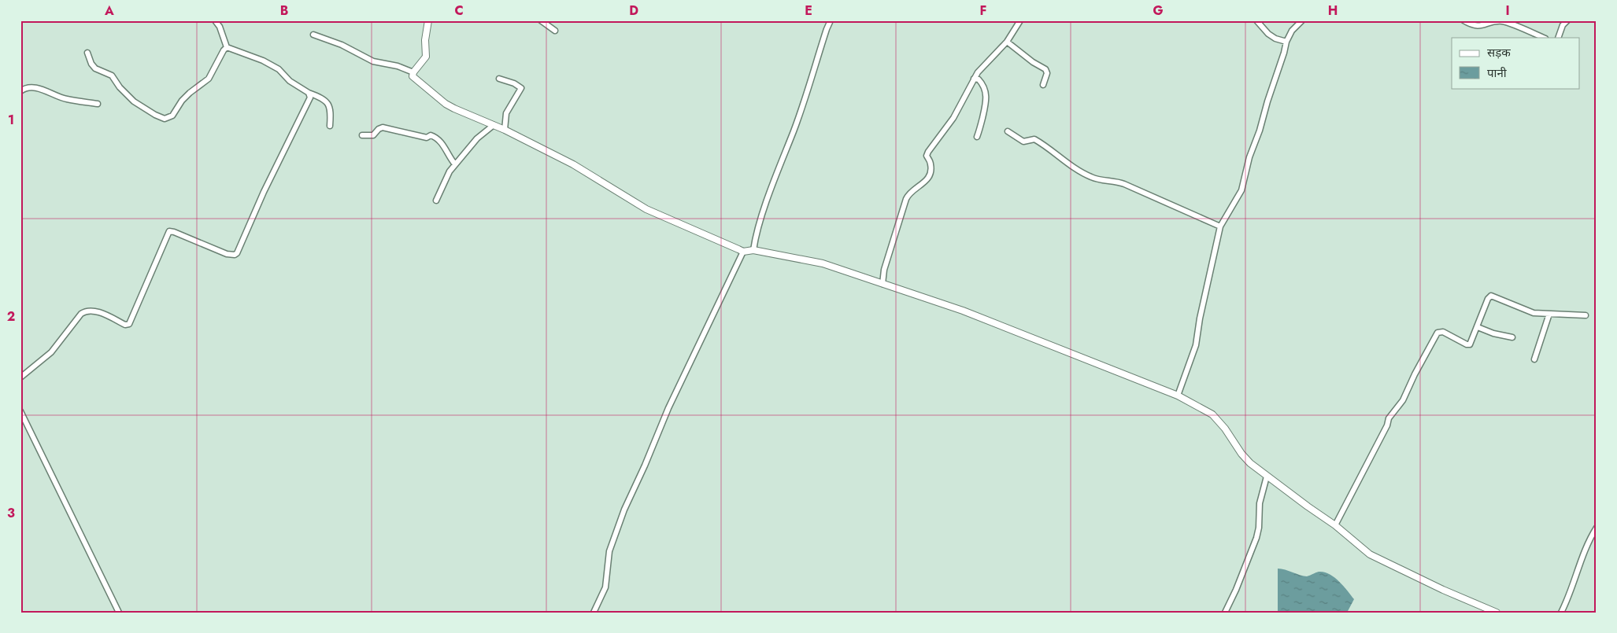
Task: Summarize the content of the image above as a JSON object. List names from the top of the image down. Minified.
{"legend":["सड़क","पानी"],"grid":{"columns":["A","B","C","D","E","F","G","H","I"],"rows":["1","2","3"]}}
